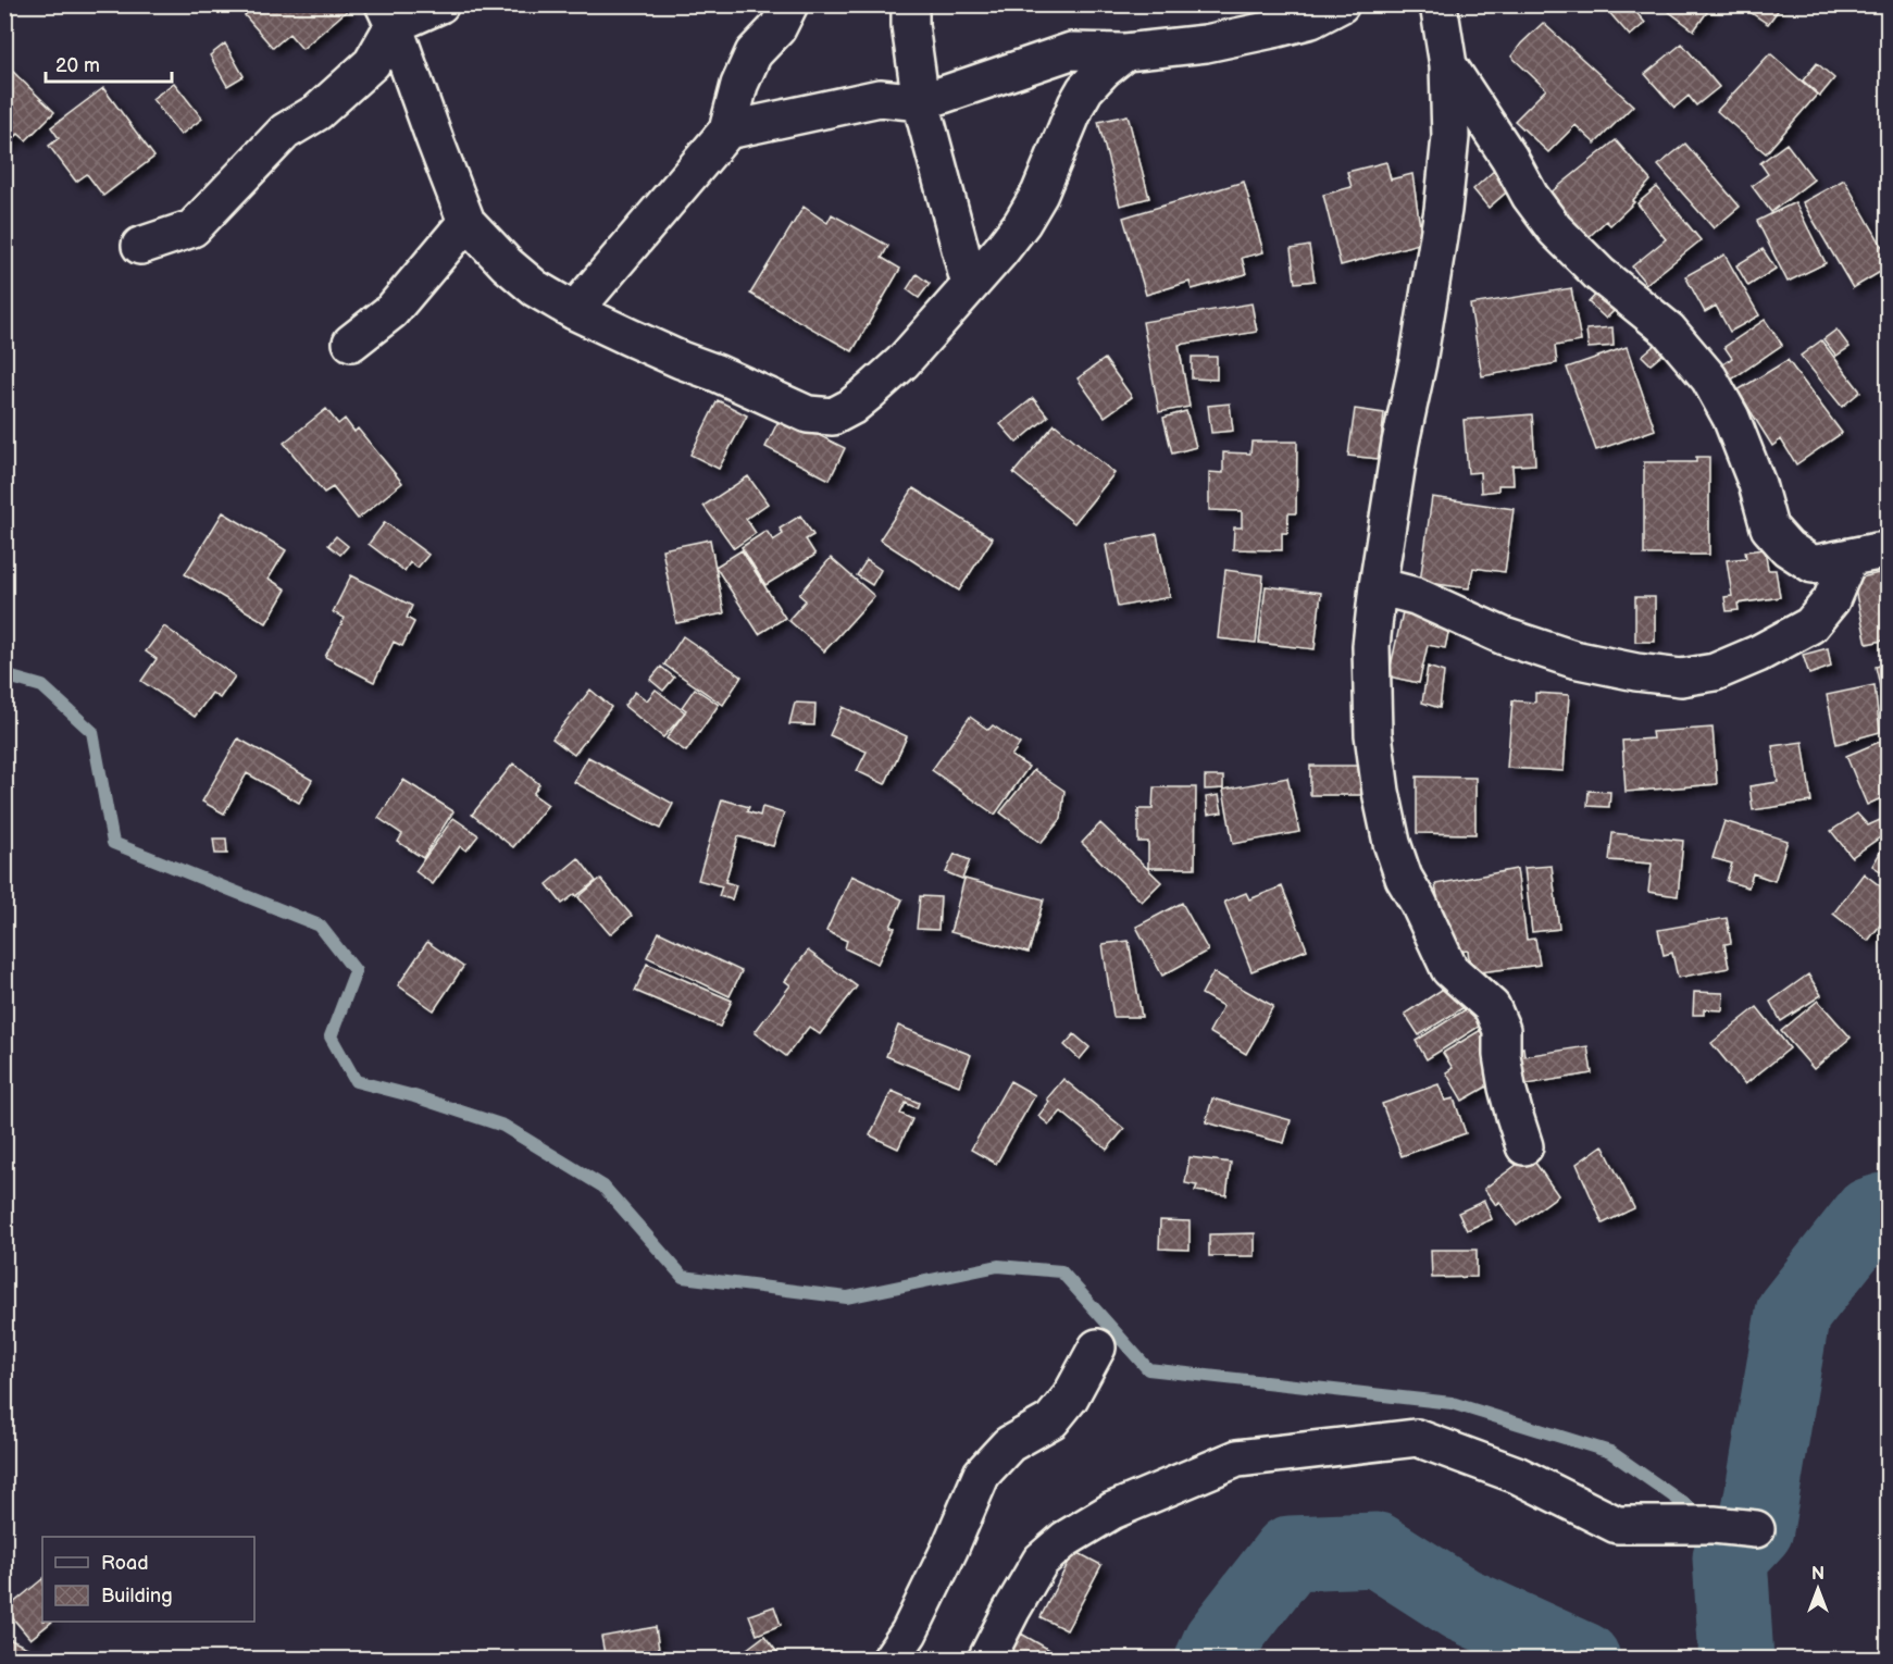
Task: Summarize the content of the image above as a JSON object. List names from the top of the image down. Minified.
{"legend":["Road","Building"],"scale_bar":"20 m","north":"top"}
